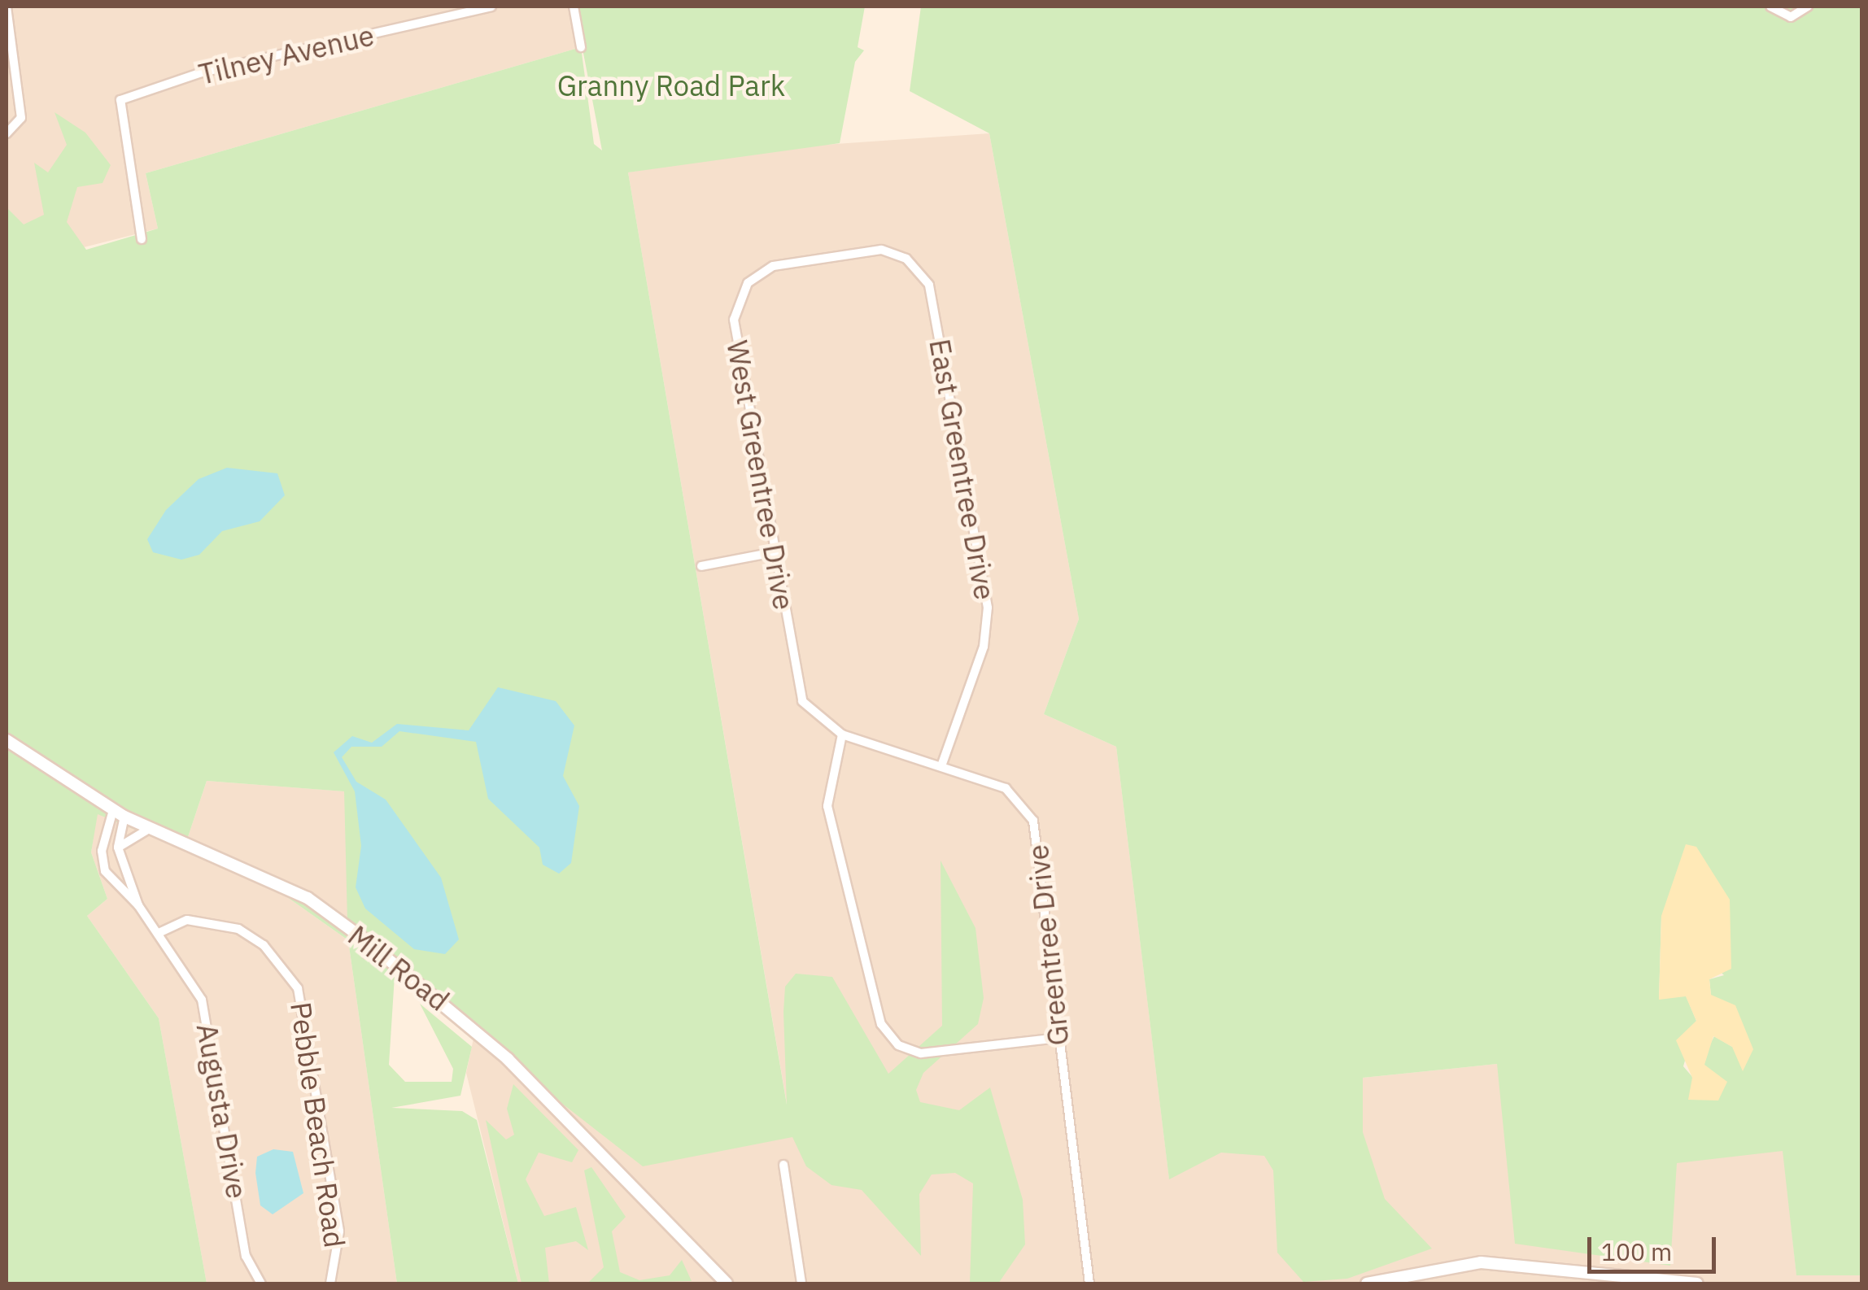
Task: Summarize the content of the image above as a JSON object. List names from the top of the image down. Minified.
{"streets":{"main road":["Mill Road"],"street":["Tilney Avenue","East Greentree Drive","West Greentree Drive","Greentree Drive","Augusta Drive","Pebble Beach Road"]},"crossings":[["East Greentree Drive","West Greentree Drive"],["East Greentree Drive","Greentree Drive"],["West Greentree Drive","Greentree Drive"],["Mill Road","Augusta Drive"],["Augusta Drive","Pebble Beach Road"]],"parks":["Granny Road Park"],"scale_bar":"100 m"}
